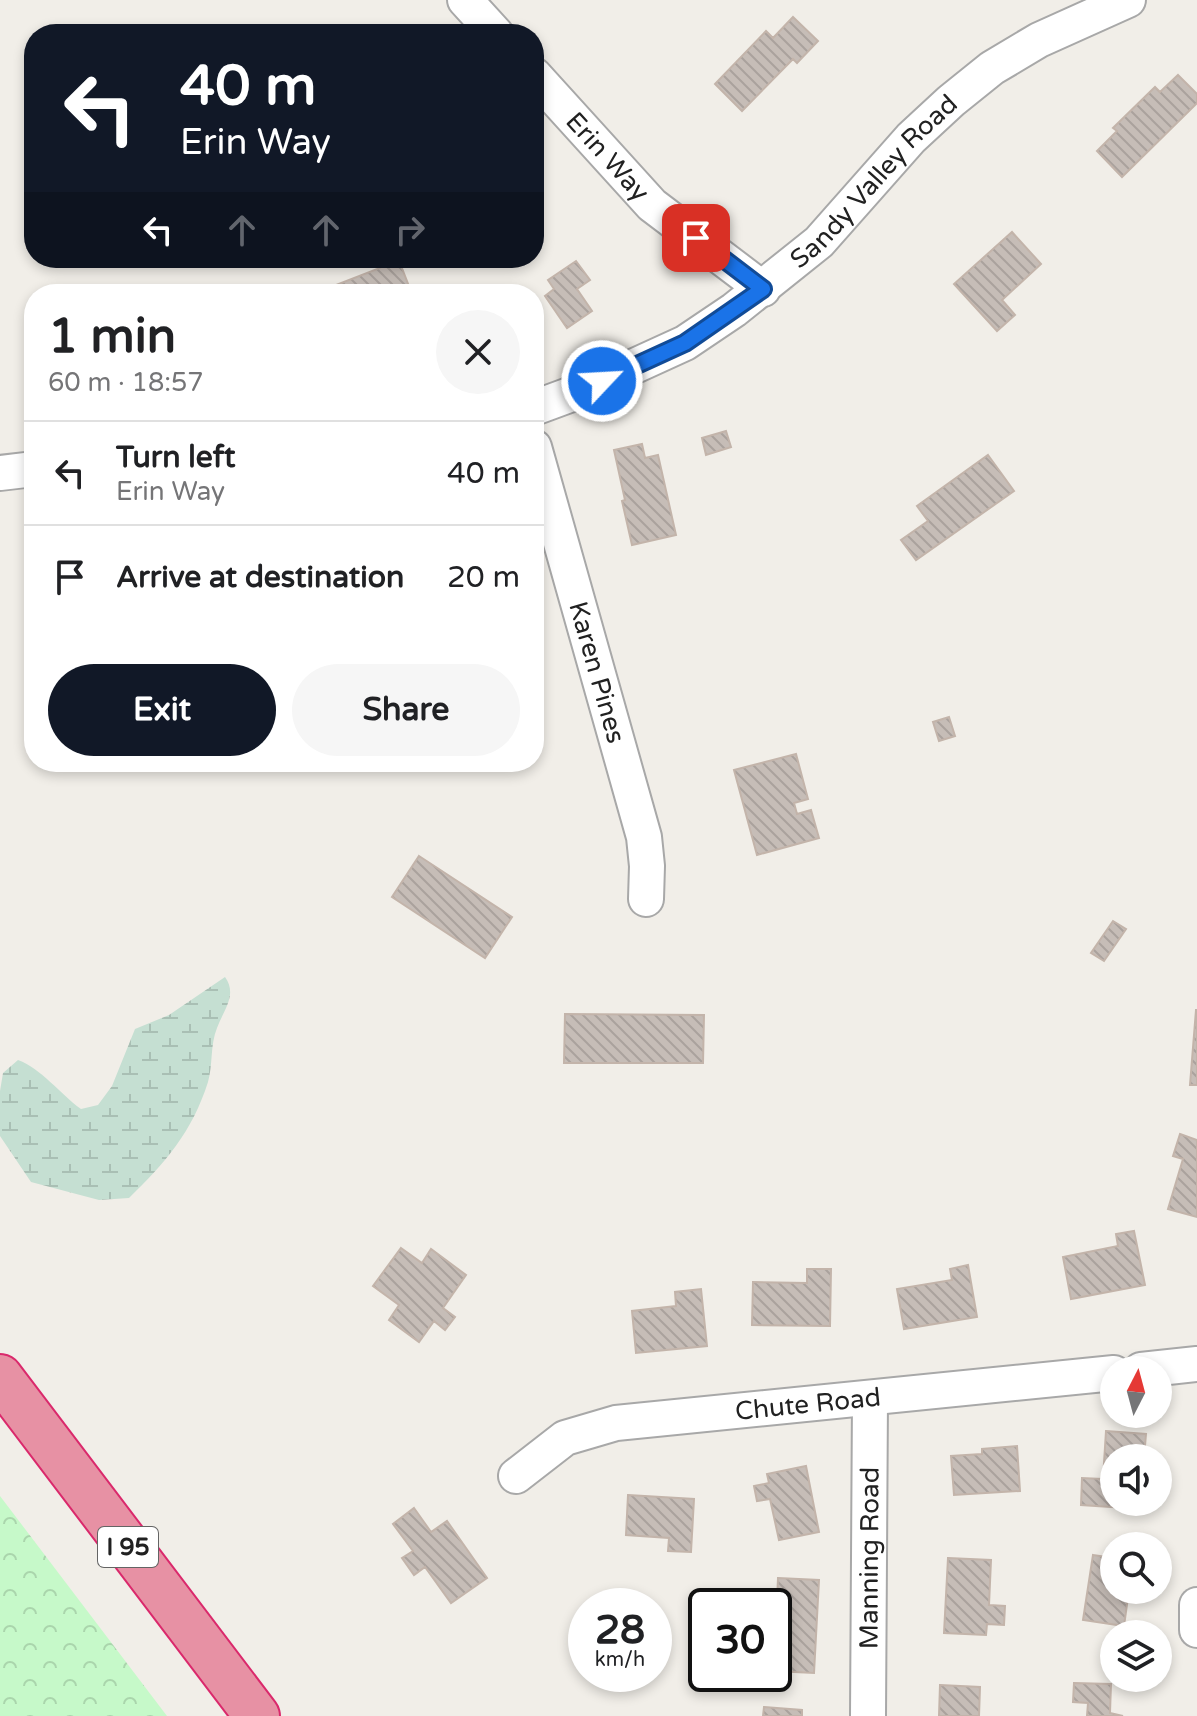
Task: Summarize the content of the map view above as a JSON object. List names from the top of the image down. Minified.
{"streets":{"highway":["I 95"],"street":["Erin Way","Sandy Valley Road","Karen Pines","Chute Road","Manning Road"]},"crossings":[["Erin Way","Sandy Valley Road"],["Chute Road","Manning Road"]],"north":"top","page":{"turn":["40 m","Erin Way"],"heading":["1 min","60 m · 18:57"],"list":[{"name":"Turn left","note":"Erin Way","value":"40 m"},{"name":"Arrive at destination","value":"20 m"}],"buttons":["Exit","Share"],"speed":"28 km/h","limit":"30"}}
